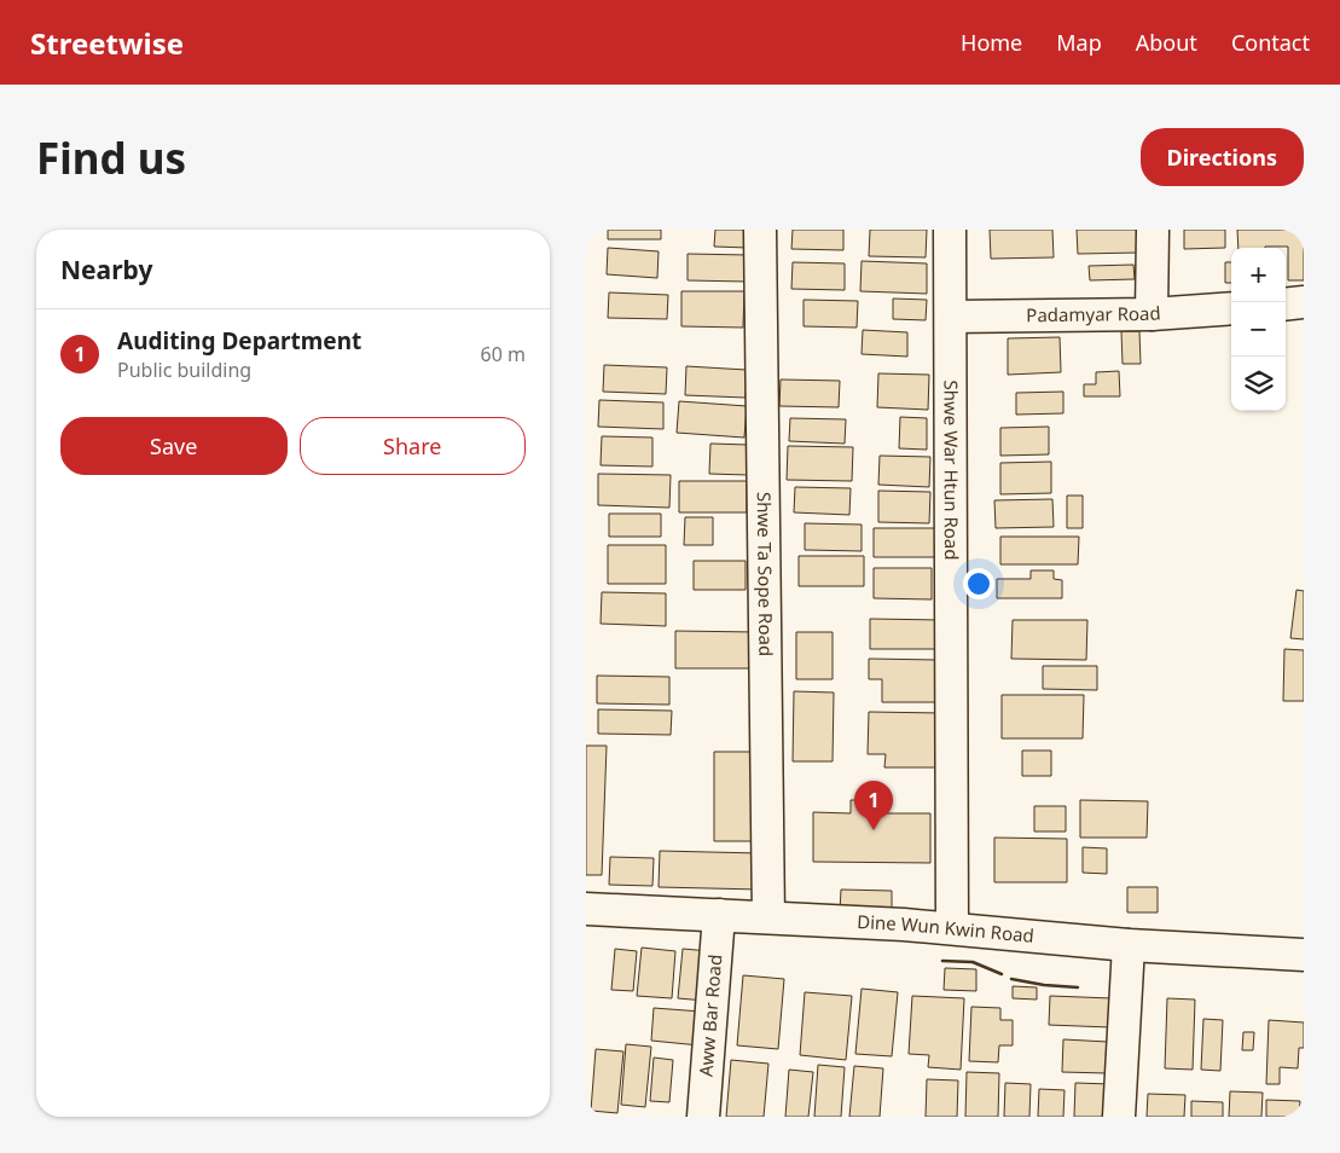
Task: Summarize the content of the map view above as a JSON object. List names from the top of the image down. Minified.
{"streets":{"street":["Padamyar Road","Shwe War Htun Road","Shwe Ta Sope Road","Dine Wun Kwin Road","Aww Bar Road"]},"crossings":[["Padamyar Road","Shwe War Htun Road"],["Shwe War Htun Road","Dine Wun Kwin Road"],["Shwe Ta Sope Road","Dine Wun Kwin Road"],["Dine Wun Kwin Road","Aww Bar Road"]],"page":{"header":"Streetwise","nav":["Home","Map","About","Contact"],"buttons":["Directions",["Save","Share"]],"title":"Find us","heading":"Nearby","map_buttons":["+","−"],"list":[{"mark":"1","name":"Auditing Department","note":"Public building","value":"60 m"}],"pins":"1"}}
